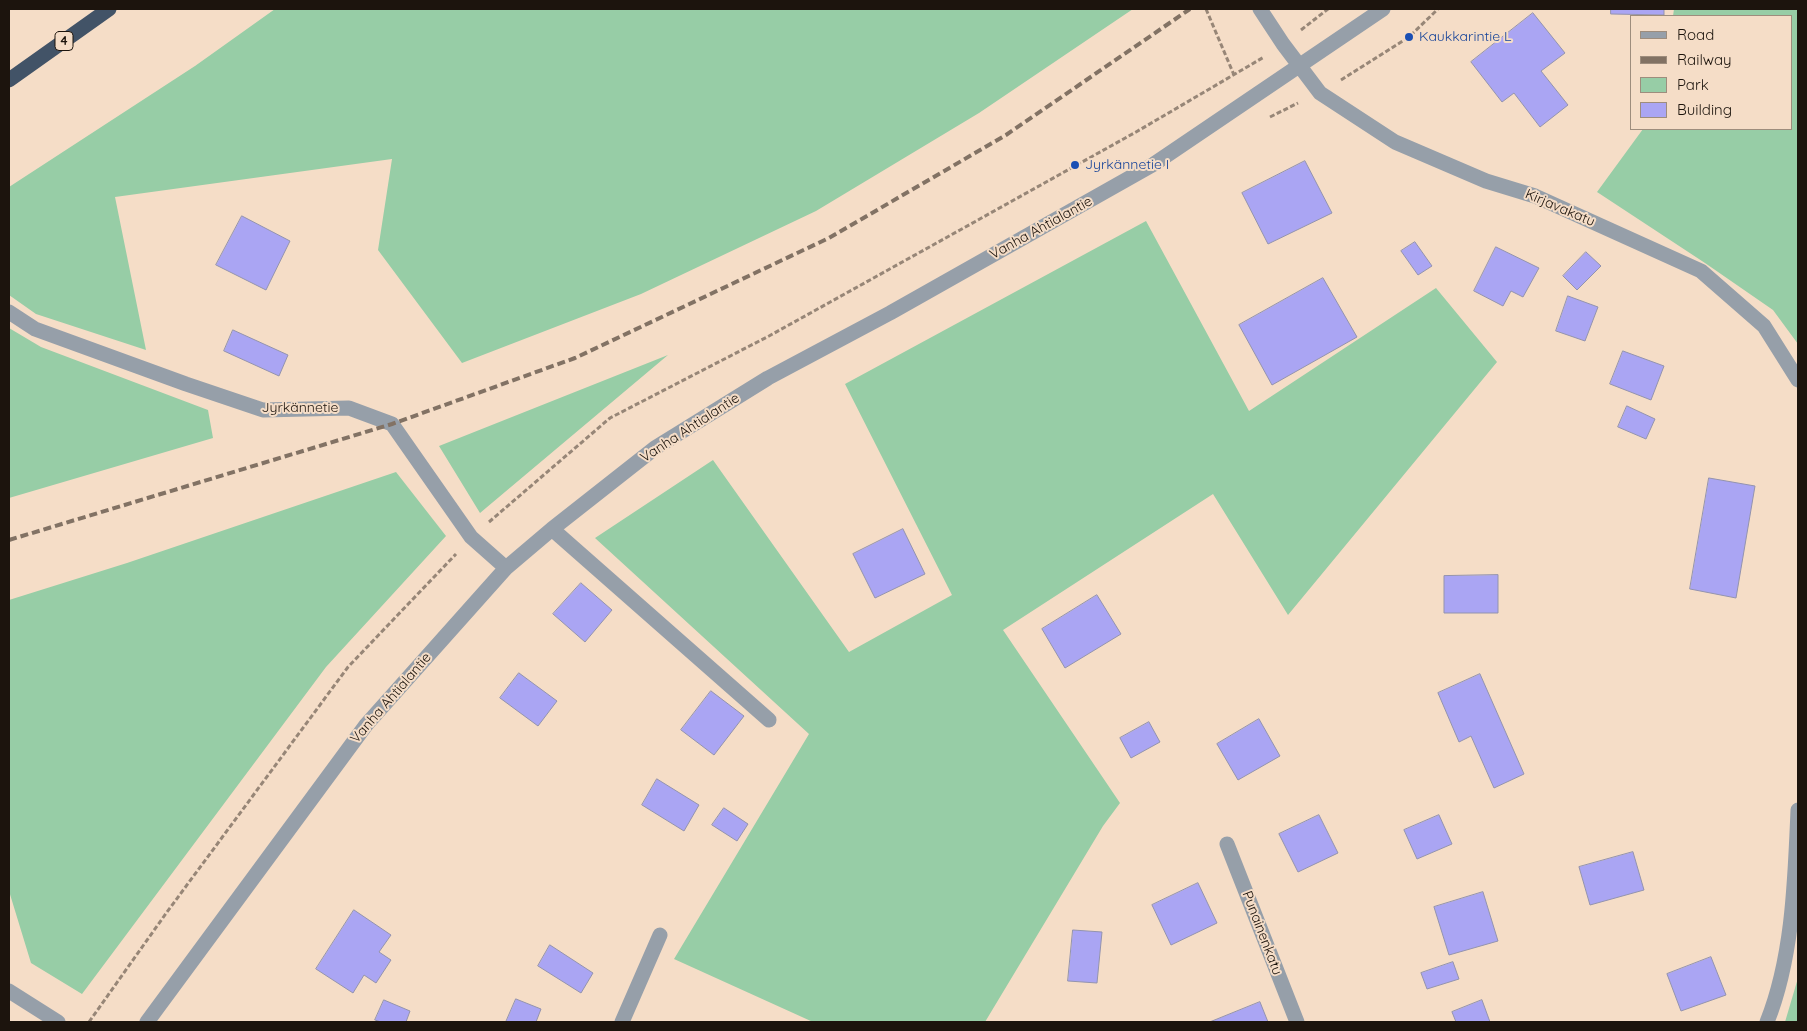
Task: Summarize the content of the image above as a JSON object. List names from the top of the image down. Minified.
{"streets":{"highway":["4"],"street":["Kirjavakatu","Vanha Ahtialantie","Jyrkännetie","Punainenkatu"]},"crossings":[["Kirjavakatu","Vanha Ahtialantie"],["Vanha Ahtialantie","Jyrkännetie"]],"places":["Kaukkarintie L","Jyrkännetie I"],"legend":["Road","Railway","Park","Building"]}
